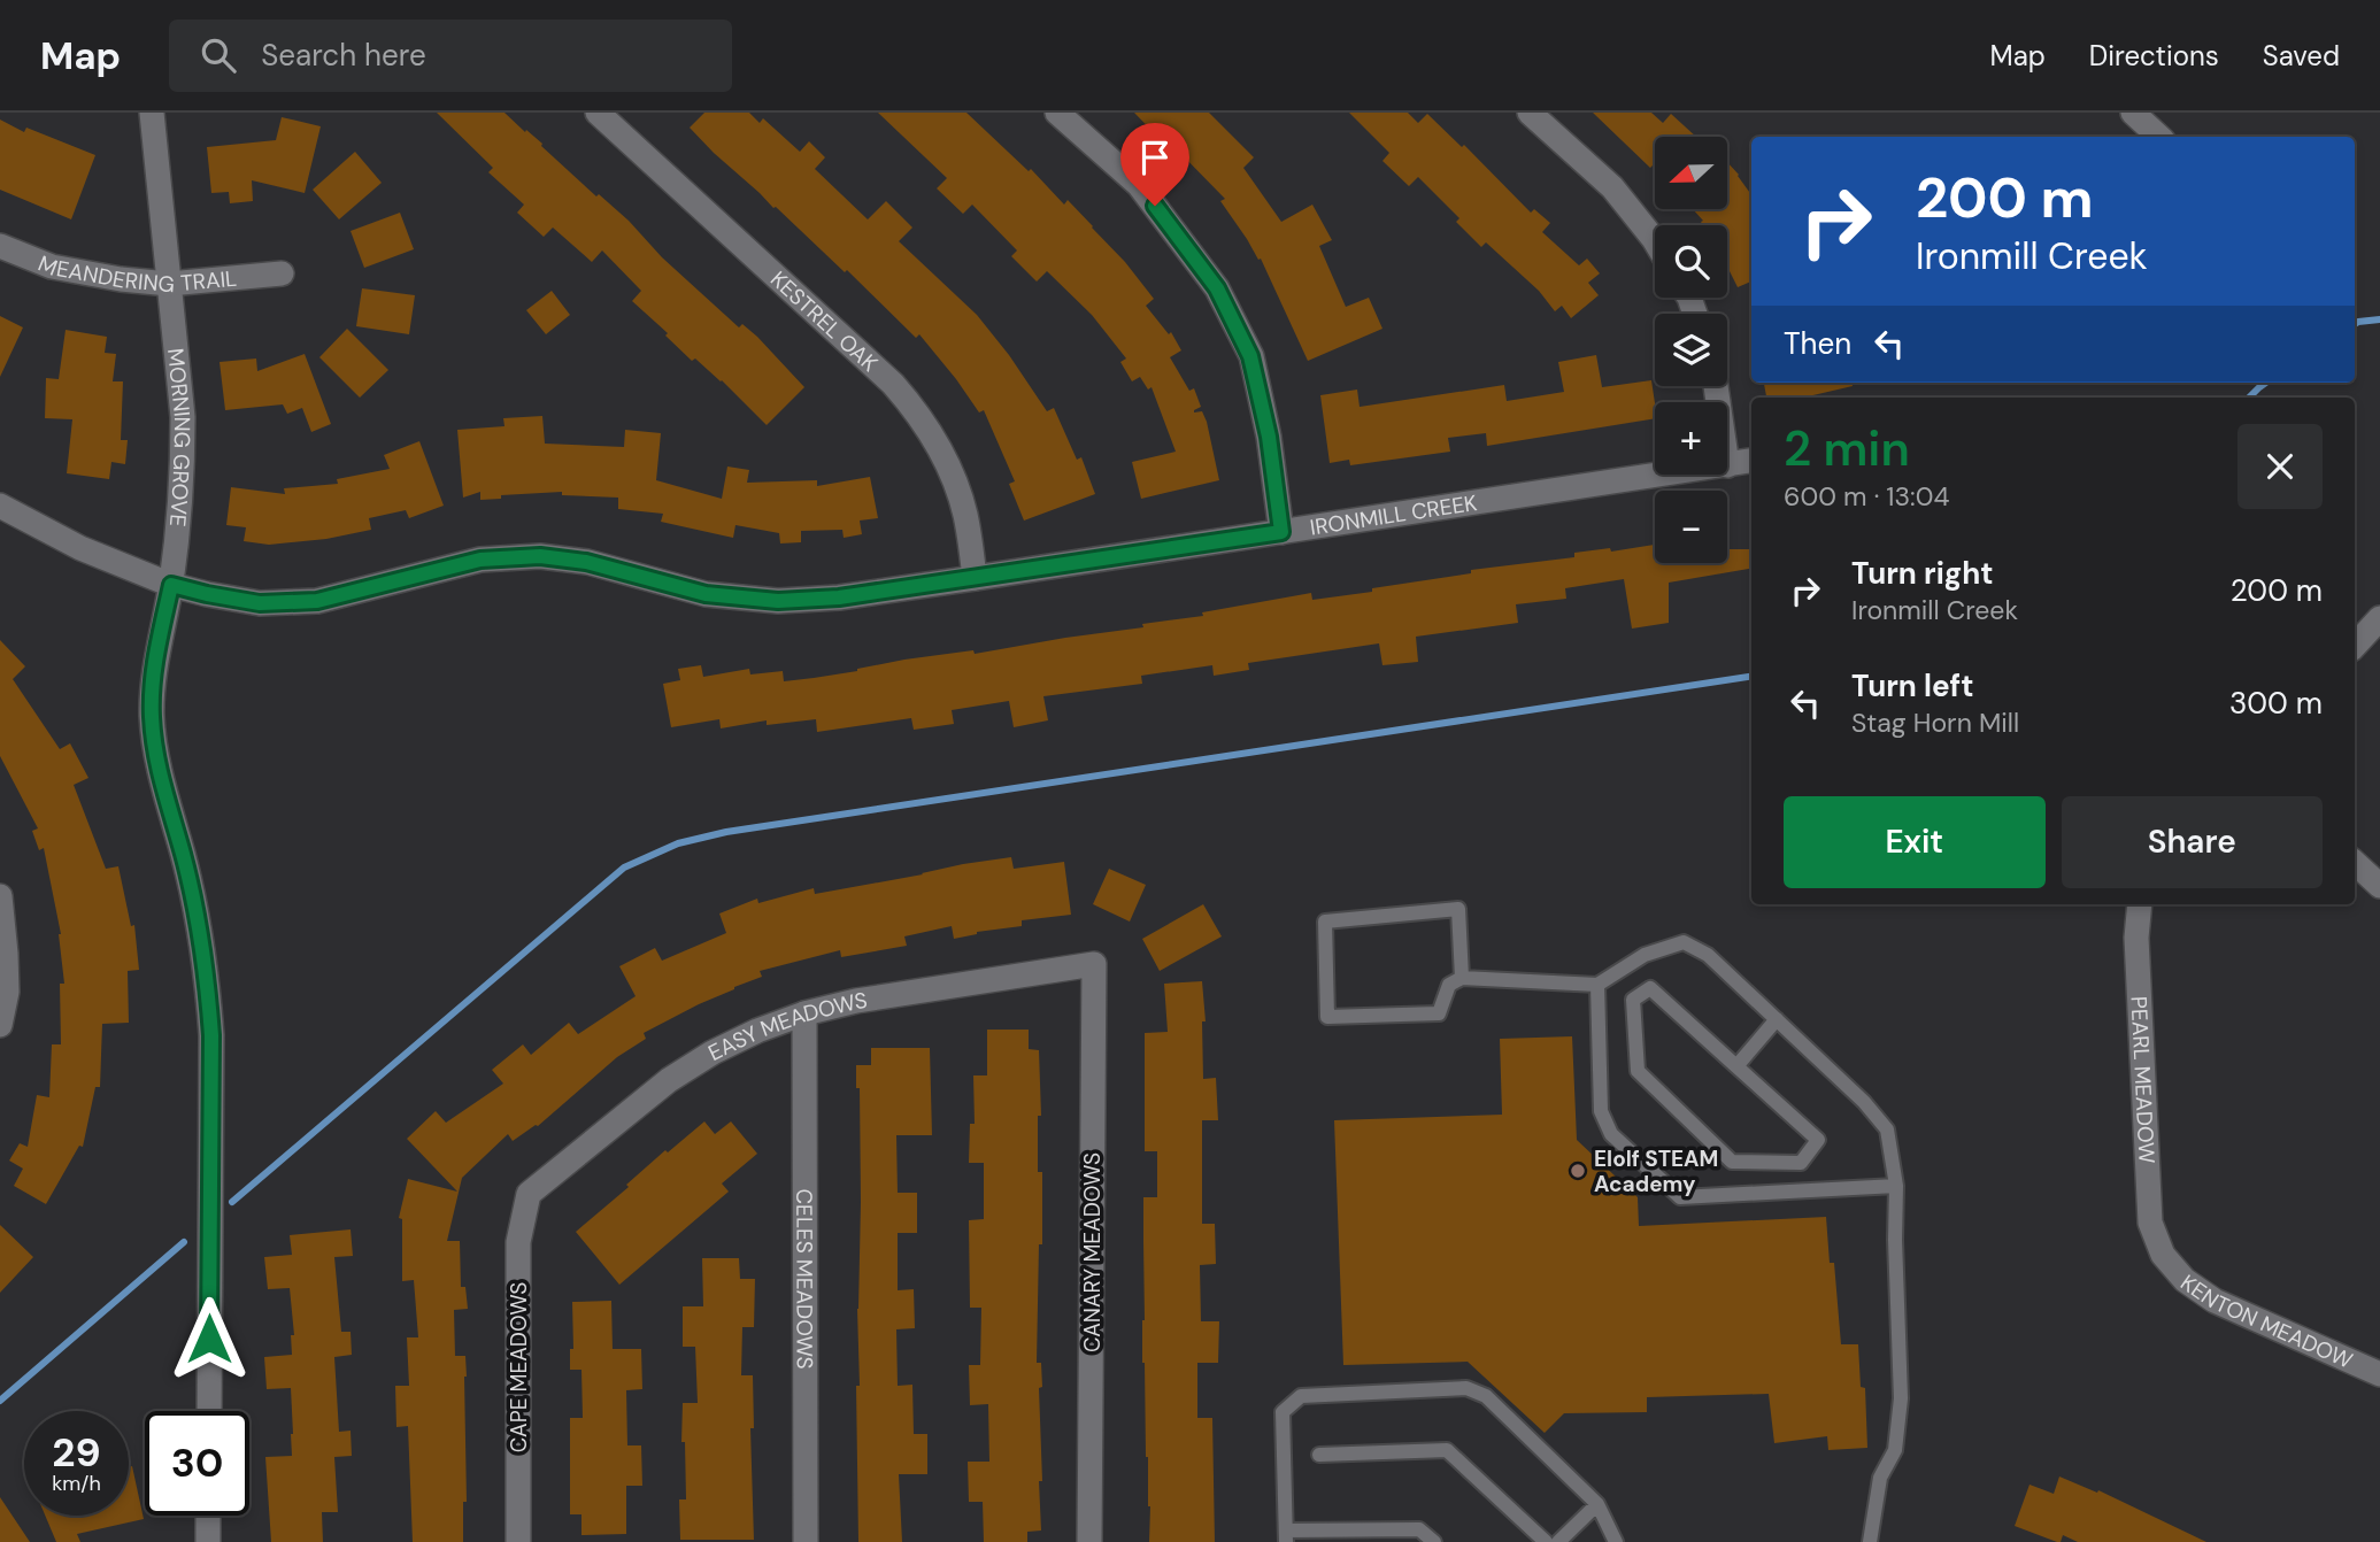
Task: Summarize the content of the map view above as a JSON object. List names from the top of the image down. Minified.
{"streets":{"street":["MEANDERING TRAIL","KESTREL OAK","MORNING GROVE","IRONMILL CREEK","EASY MEADOWS","PEARL MEADOW","CANARY MEADOWS","CELES MEADOWS","KENTON MEADOW","CAPE MEADOWS"]},"crossings":[["MEANDERING TRAIL","MORNING GROVE"],["KESTREL OAK","IRONMILL CREEK"],["MORNING GROVE","IRONMILL CREEK"],["EASY MEADOWS","CANARY MEADOWS"],["EASY MEADOWS","CELES MEADOWS"],["EASY MEADOWS","CAPE MEADOWS"],["PEARL MEADOW","KENTON MEADOW"]],"places":["Elolf STEAM Academy"],"north":"left","page":{"header":"Map","search":"Search here","nav":["Map","Directions","Saved"],"map_buttons":["+","−"],"turn":["200 m","Ironmill Creek"],"then":"Then","heading":["2 min","600 m · 13:04"],"list":[{"name":"Turn right","note":"Ironmill Creek","value":"200 m"},{"name":"Turn left","note":"Stag Horn Mill","value":"300 m"}],"buttons":["Exit","Share"],"speed":"29 km/h","limit":"30"}}
